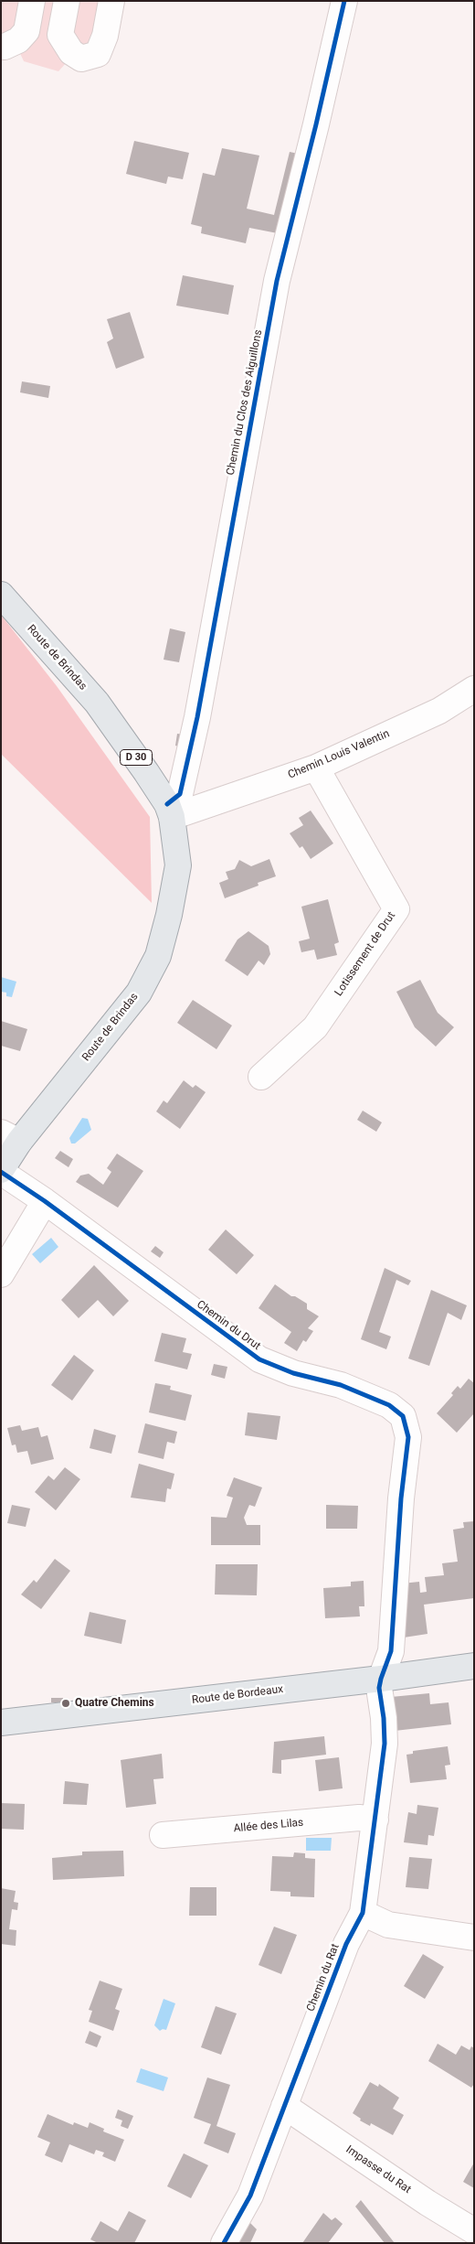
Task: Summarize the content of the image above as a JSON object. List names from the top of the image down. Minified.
{"streets":{"main road":["Route de Brindas","D 30","Route de Bordeaux"],"street":["Chemin du Clos des Aiguillons","Chemin Louis Valentin","Lotissement de Drut","Chemin du Drut","Allée des Lilas","Chemin du Rat","Impasse du Rat"]},"crossings":[["Chemin du Clos des Aiguillons","Route de Brindas"],["Chemin du Clos des Aiguillons","Chemin Louis Valentin"],["Route de Brindas","Chemin Louis Valentin"],["Route de Brindas","Chemin du Drut"],["Chemin Louis Valentin","Lotissement de Drut"],["Chemin du Drut","Route de Bordeaux"],["Chemin du Drut","Chemin du Rat"],["Route de Bordeaux","Chemin du Rat"],["Allée des Lilas","Chemin du Rat"],["Chemin du Rat","Impasse du Rat"]],"places":["Quatre Chemins"]}
